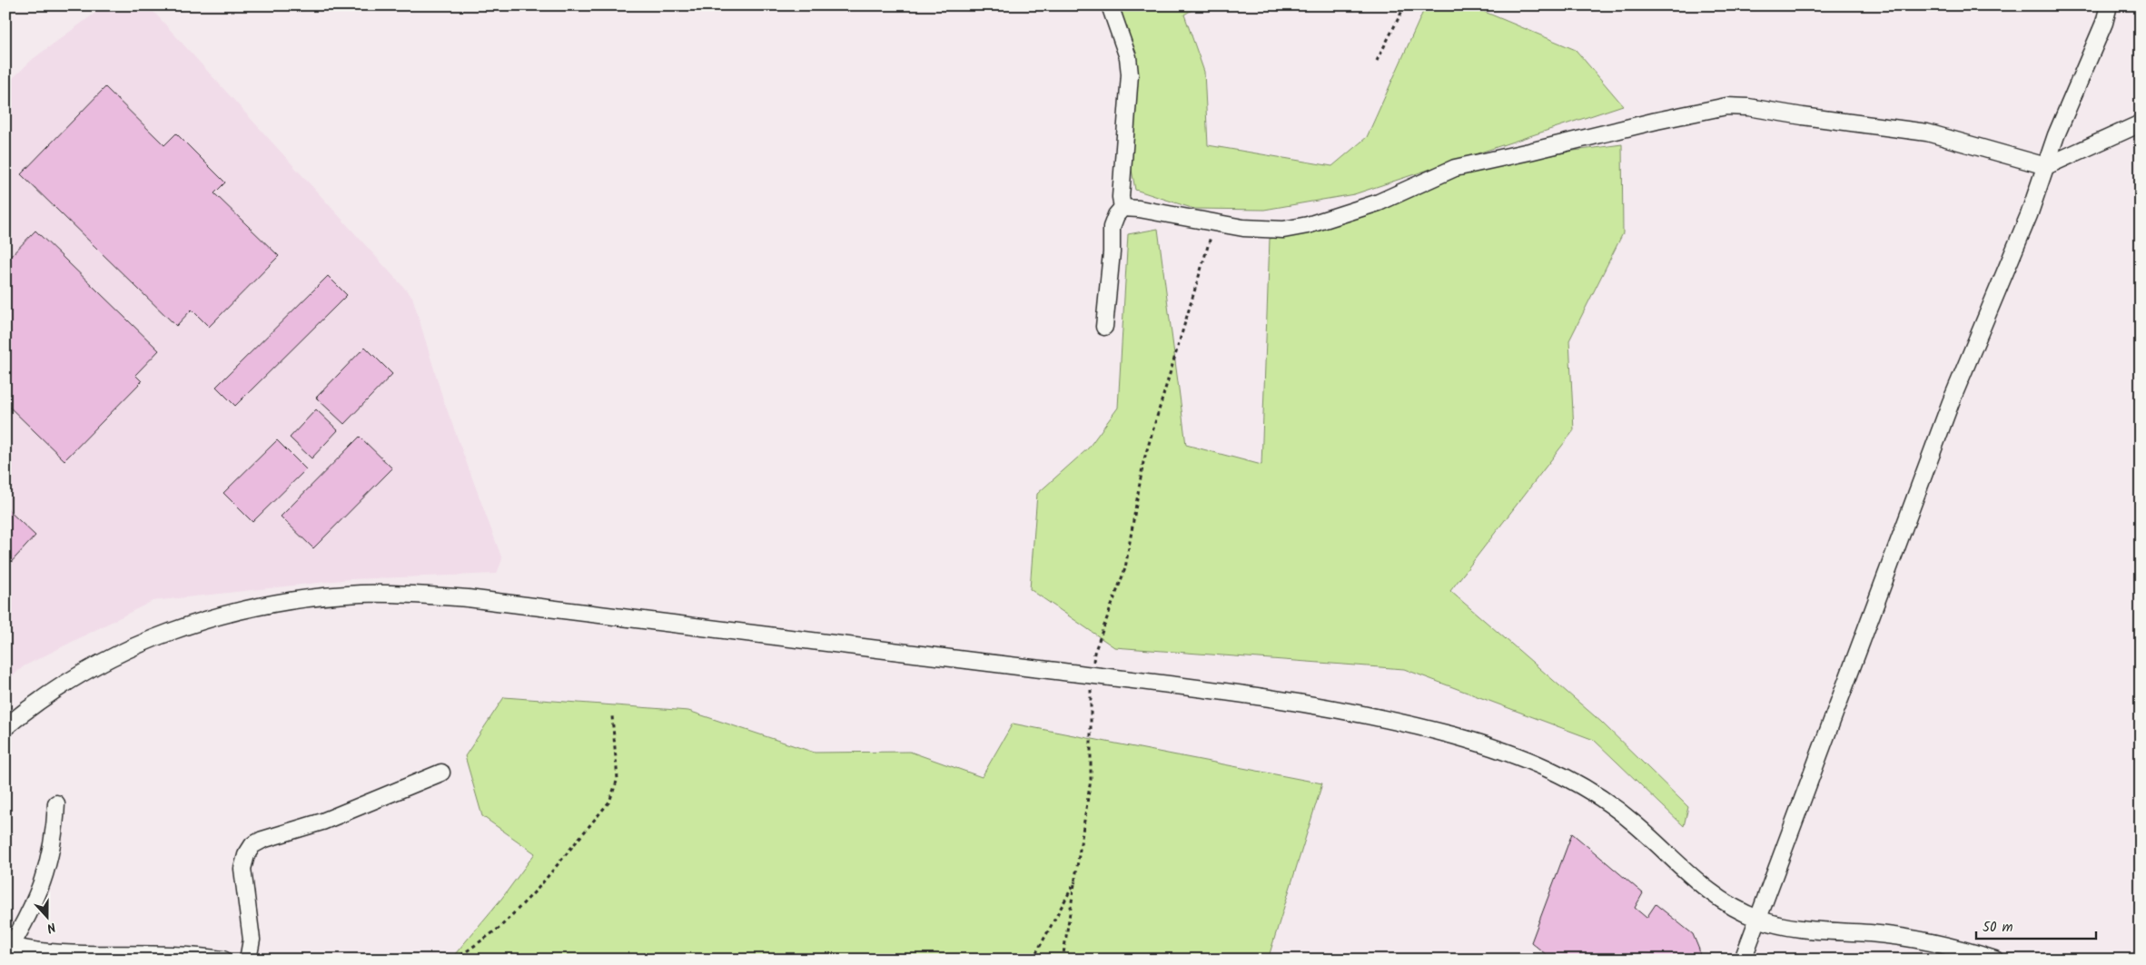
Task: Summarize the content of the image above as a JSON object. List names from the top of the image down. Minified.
{"scale_bar":"50 m","north":"bottom"}
